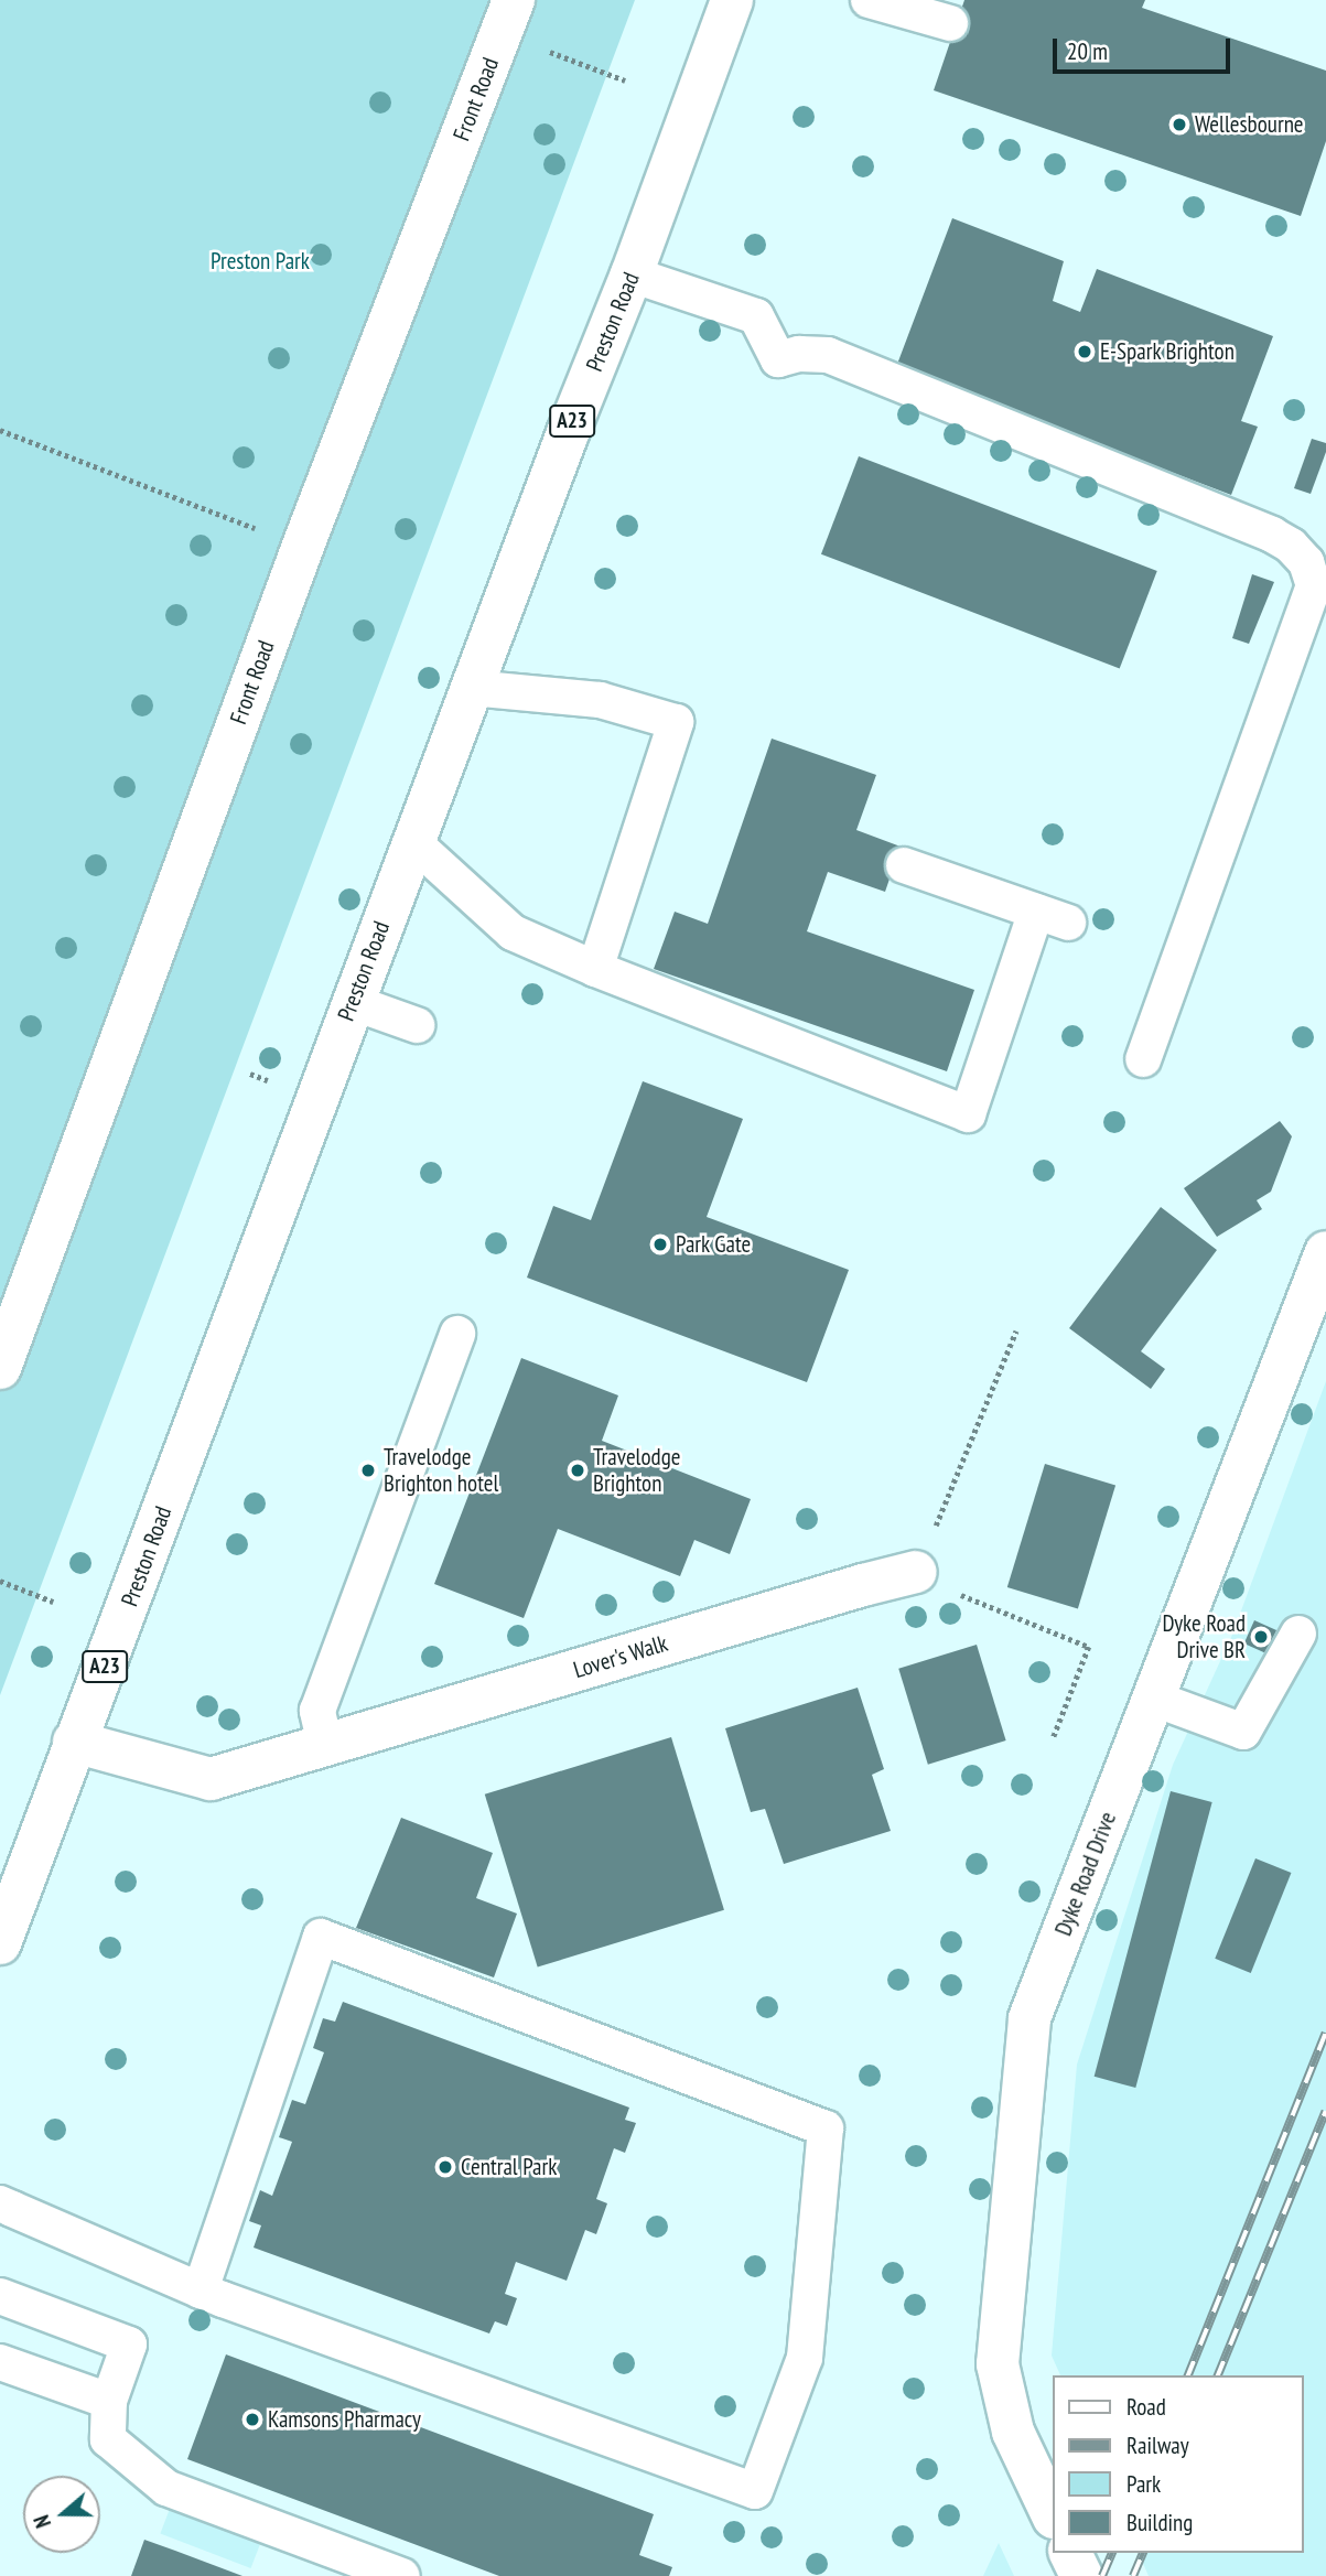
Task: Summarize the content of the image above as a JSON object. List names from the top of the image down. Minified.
{"streets":{"main road":["Front Road","Preston Road","A23","Lover's Walk","Dyke Road Drive"]},"crossings":[["Preston Road","Lover's Walk"]],"parks":["Preston Park"],"places":["Wellesbourne","E-Spark Brighton","Park Gate","Travelodge Brighton hotel","Travelodge Brighton","Dyke Road Drive BR","Central Park","Kamsons Pharmacy"],"legend":["Road","Railway","Park","Building"],"scale_bar":"20 m","north":"left"}
